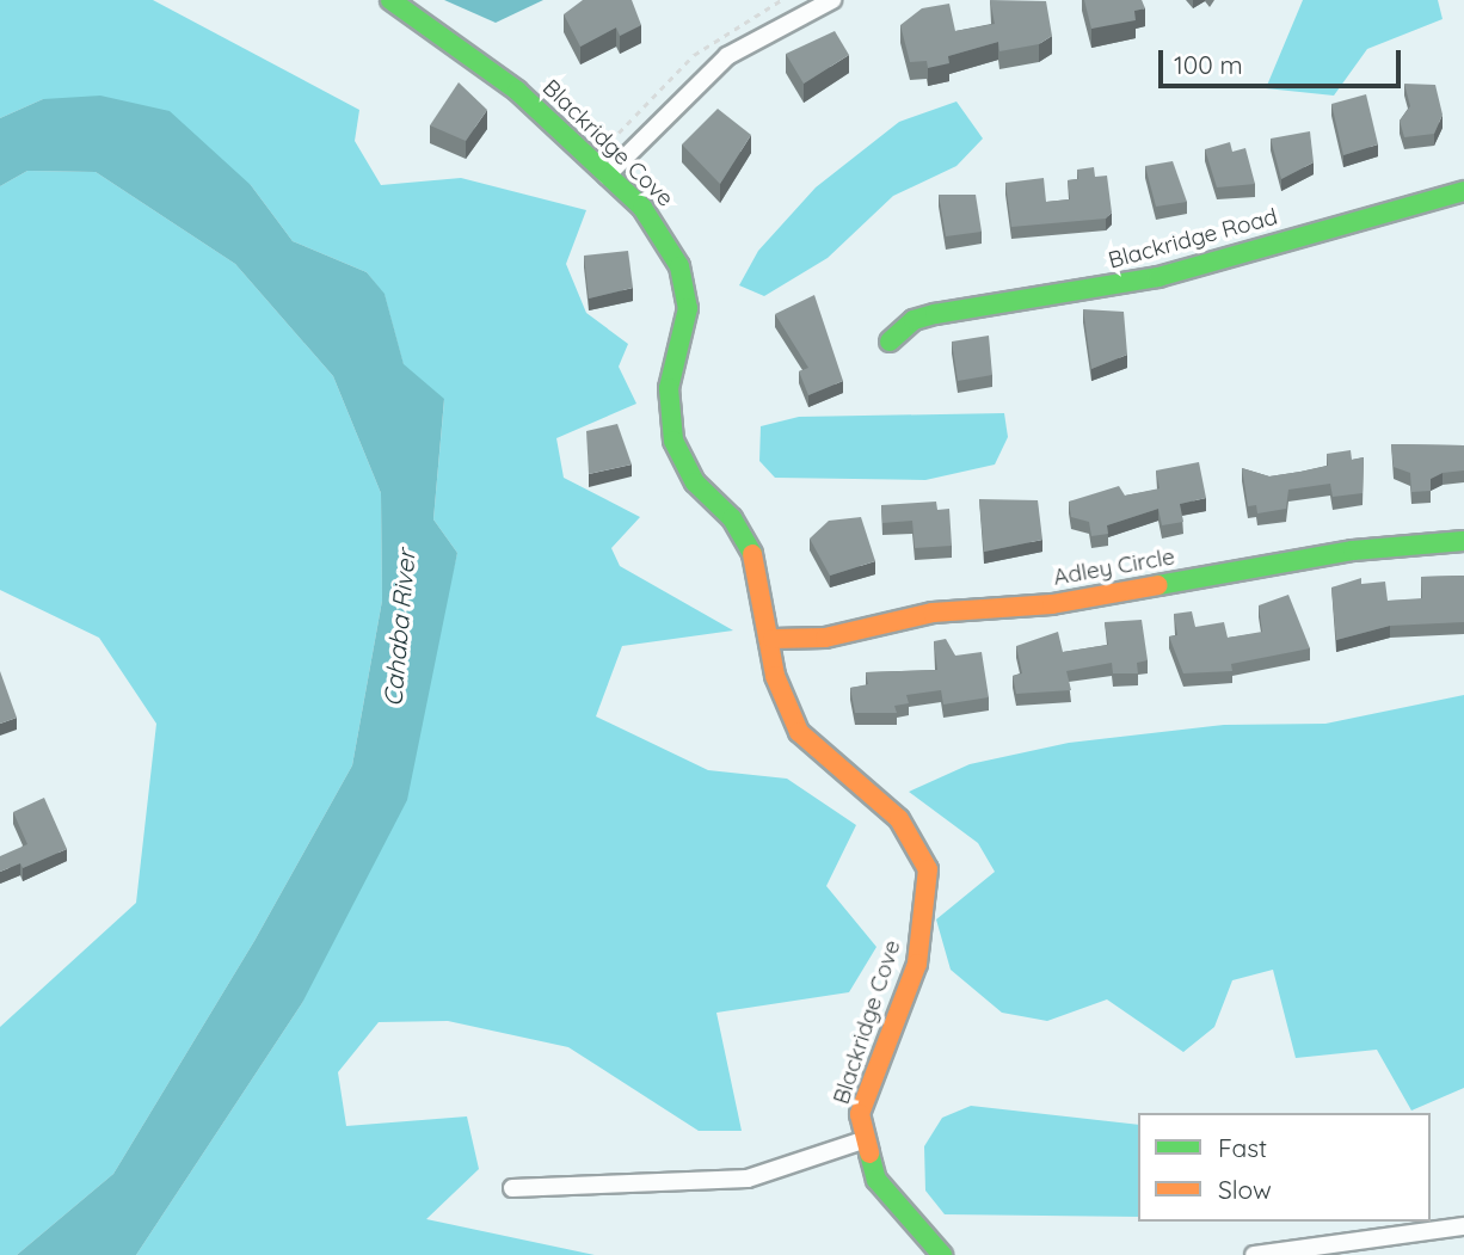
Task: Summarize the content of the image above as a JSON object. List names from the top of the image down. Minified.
{"streets":{"street":["Blackridge Cove","Blackridge Road","Adley Circle"]},"crossings":[["Blackridge Cove","Adley Circle"]],"water":["Cahaba River"],"legend":["Fast","Slow"],"scale_bar":"100 m"}
